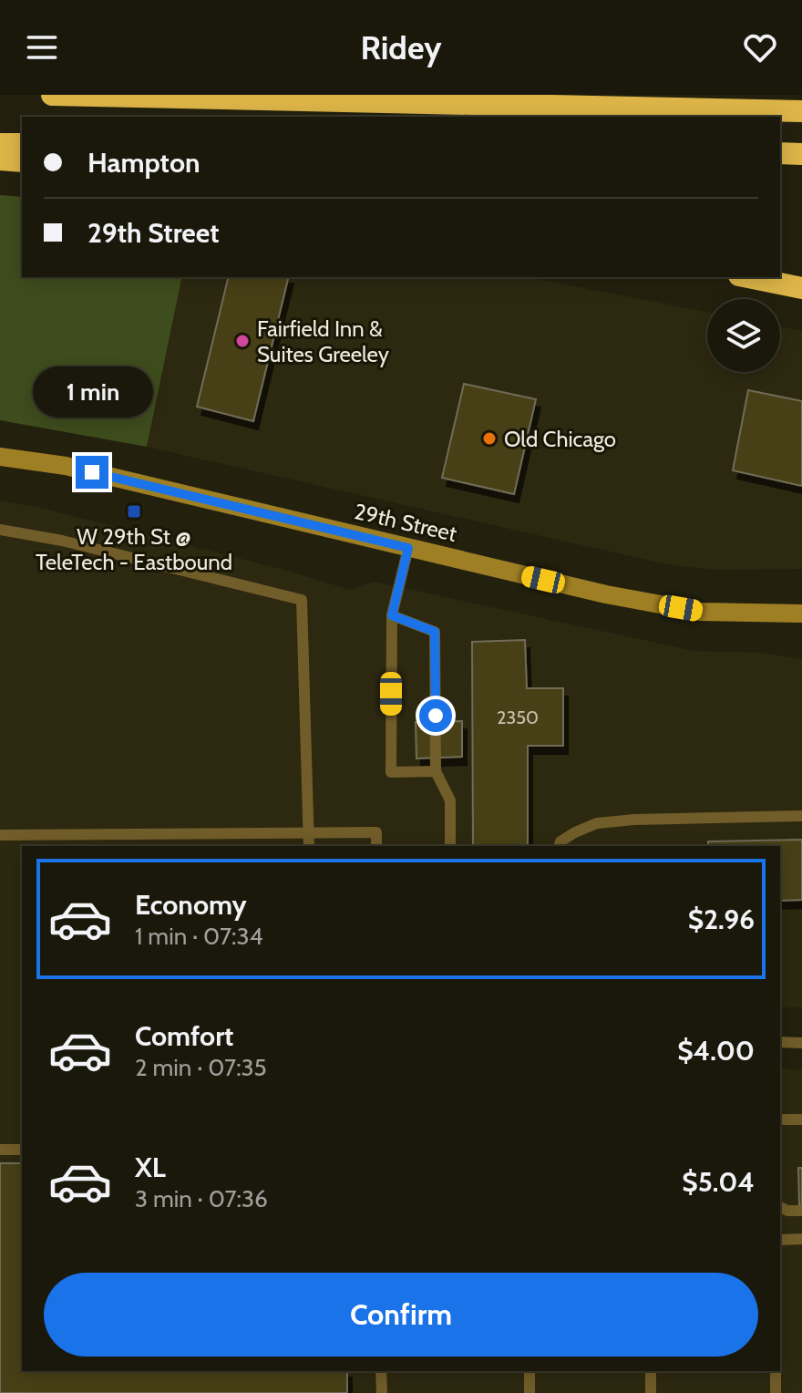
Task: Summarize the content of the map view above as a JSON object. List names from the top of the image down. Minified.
{"streets":{"street":["29th Street"]},"places":{"other":["Fairfield Inn & Suites Greeley","Old Chicago"],"transit":["W 29th St @ TeleTech - Eastbound"]},"house_numbers":["2350"],"page":{"header":"Ridey","banner":["Hampton","29th Street"],"bubble":"1 min","list":[{"name":"Economy","note":"1 min · 07:34","value":"$2.96"},{"name":"Comfort","note":"2 min · 07:35","value":"$4.00"},{"name":"XL","note":"3 min · 07:36","value":"$5.04"}],"buttons":"Confirm"}}
